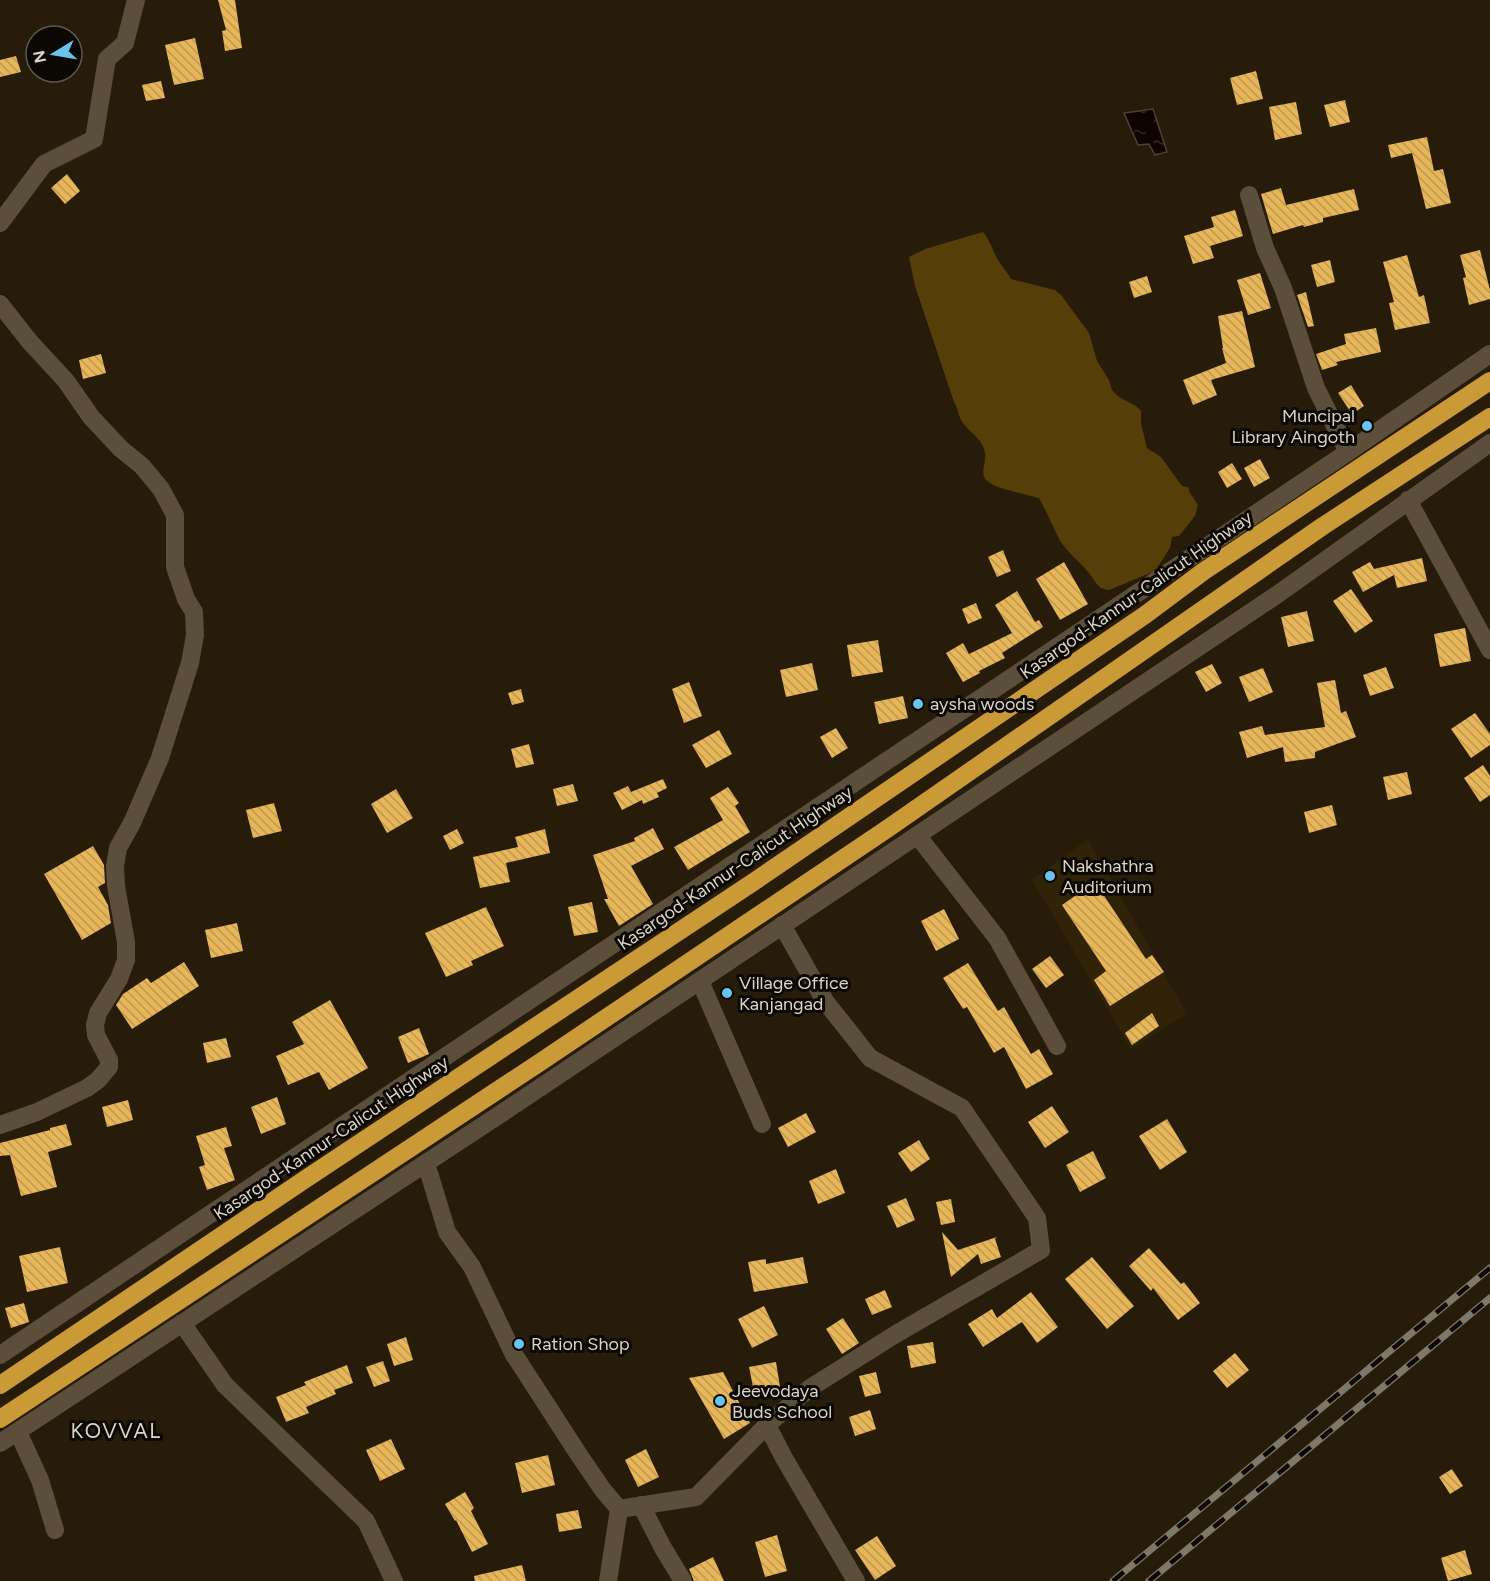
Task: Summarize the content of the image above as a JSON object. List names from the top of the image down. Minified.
{"streets":{"highway":["Kasargod-Kannur-Calicut Highway"]},"districts":["KOVVAL"],"places":["Muncipal Library Aingoth","aysha woods","Nakshathra Auditorium","Village Office Kanjangad","Ration Shop","Jeevodaya Buds School"],"north":"left"}
